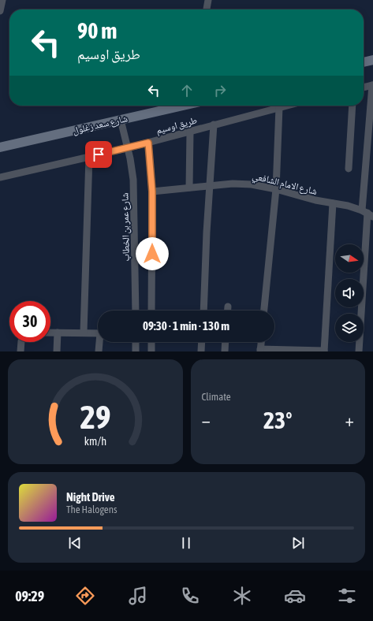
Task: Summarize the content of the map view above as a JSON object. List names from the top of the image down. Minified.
{"streets":{"street":["شارع سعد زغلول","طريق اوسيم","شارع الامام الشافعي","شارع عمر بن الخطاب"]},"crossings":[["شارع سعد زغلول","شارع عمر بن الخطاب"],["طريق اوسيم","شارع عمر بن الخطاب"]],"north":"right","page":{"turn":["90 m","طريق اوسيم"],"limit":"30","trip":"09:30 · 1 min · 130 m","tile":"Climate","heat":["−","23°","+"],"song":["Night Drive","The Halogens"],"tabs":"09:29","gauge":["29","km/h"]}}
